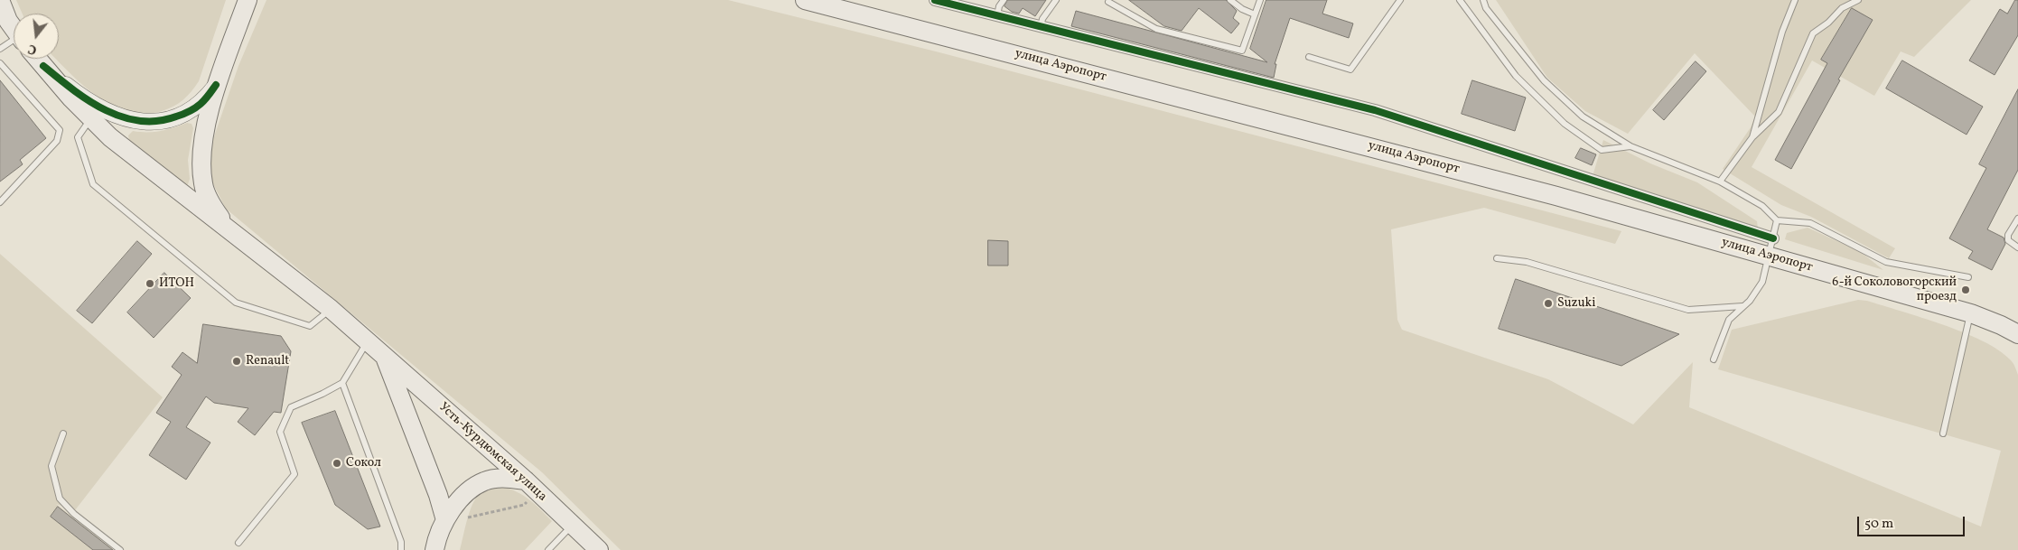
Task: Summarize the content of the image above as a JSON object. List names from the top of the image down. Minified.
{"streets":{"main road":["улица Аэропорт","Усть-Курдюмская улица"]},"places":["ИТОН","6-й Соколовогорский проезд","Suzuki","Renault","Сокол"],"scale_bar":"50 m","north":"bottom"}
